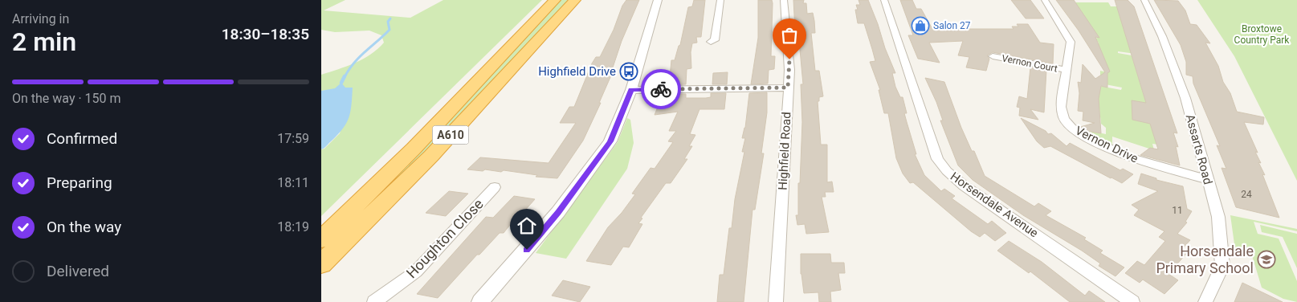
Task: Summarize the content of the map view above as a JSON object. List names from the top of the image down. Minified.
{"streets":{"highway":["A610"],"street":["Vernon Court","Vernon Drive","Assarts Road","Highfield Road","Horsendale Avenue","Houghton Close"]},"crossings":[["Vernon Court","Vernon Drive"],["Vernon Drive","Assarts Road"]],"parks":["Broxtowe Country Park"],"places":{"shop":["Salon 27"],"bus stop":["Highfield Drive"],"school or university":["Horsendale Primary School"]},"house_numbers":["24","11"],"page":{"heading":["2 min","Arriving in","18:30–18:35"],"bar":"On the way · 150 m","list":[["Confirmed","17:59"],["Preparing","18:11"],["On the way","18:19"],"Delivered"]}}
